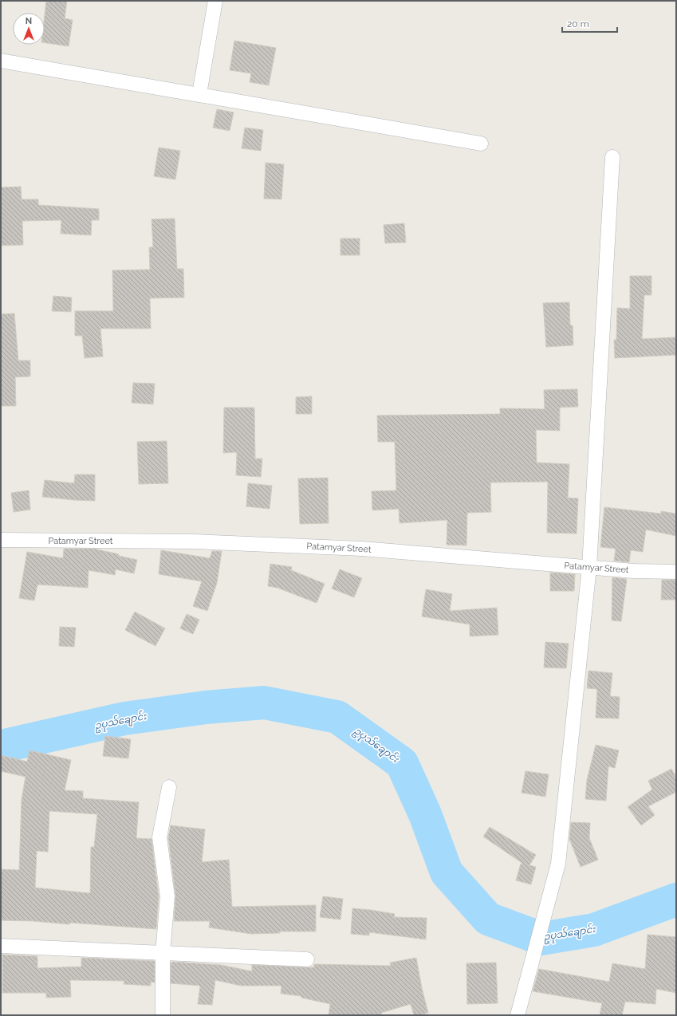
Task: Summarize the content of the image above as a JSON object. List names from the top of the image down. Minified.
{"streets":{"street":["Patamyar Street"]},"water":["ဥပုသ်ချောင်း"],"scale_bar":"20 m","north":"top"}
